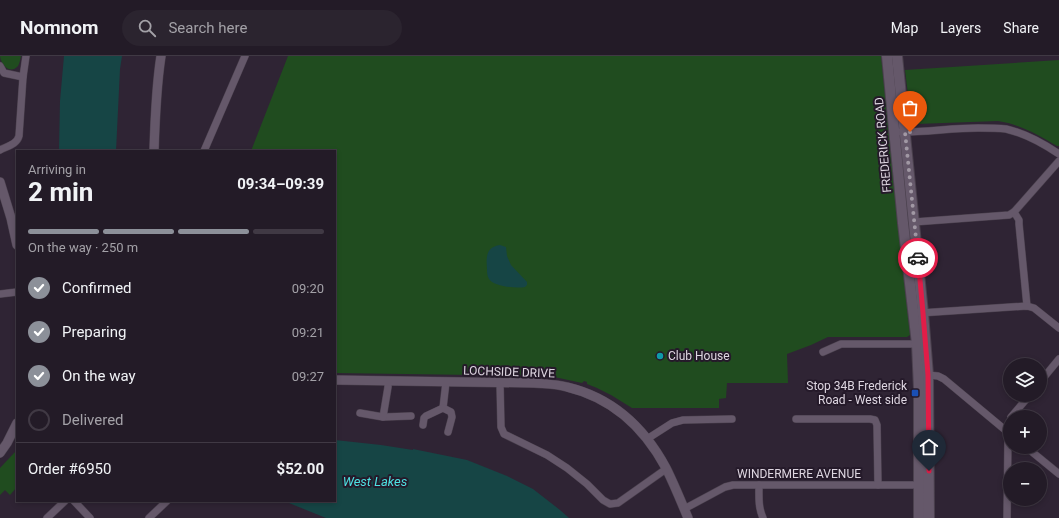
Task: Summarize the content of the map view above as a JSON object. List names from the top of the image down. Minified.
{"streets":{"main road":["FREDERICK ROAD"],"street":["LOCHSIDE DRIVE","WINDERMERE AVENUE"]},"crossings":[["FREDERICK ROAD","WINDERMERE AVENUE"],["LOCHSIDE DRIVE","WINDERMERE AVENUE"]],"water":["West Lakes"],"places":{"other":["Club House"],"transit":["Stop 34B Frederick Road - West side"]},"page":{"header":"Nomnom","search":"Search here","nav":["Map","Layers","Share"],"heading":["2 min","Arriving in","09:34–09:39"],"panel":["Order #6950","$52.00"],"bar":"On the way · 250 m","list":[["Confirmed","09:20"],["Preparing","09:21"],["On the way","09:27"],"Delivered"],"map_buttons":["+","−"]}}
